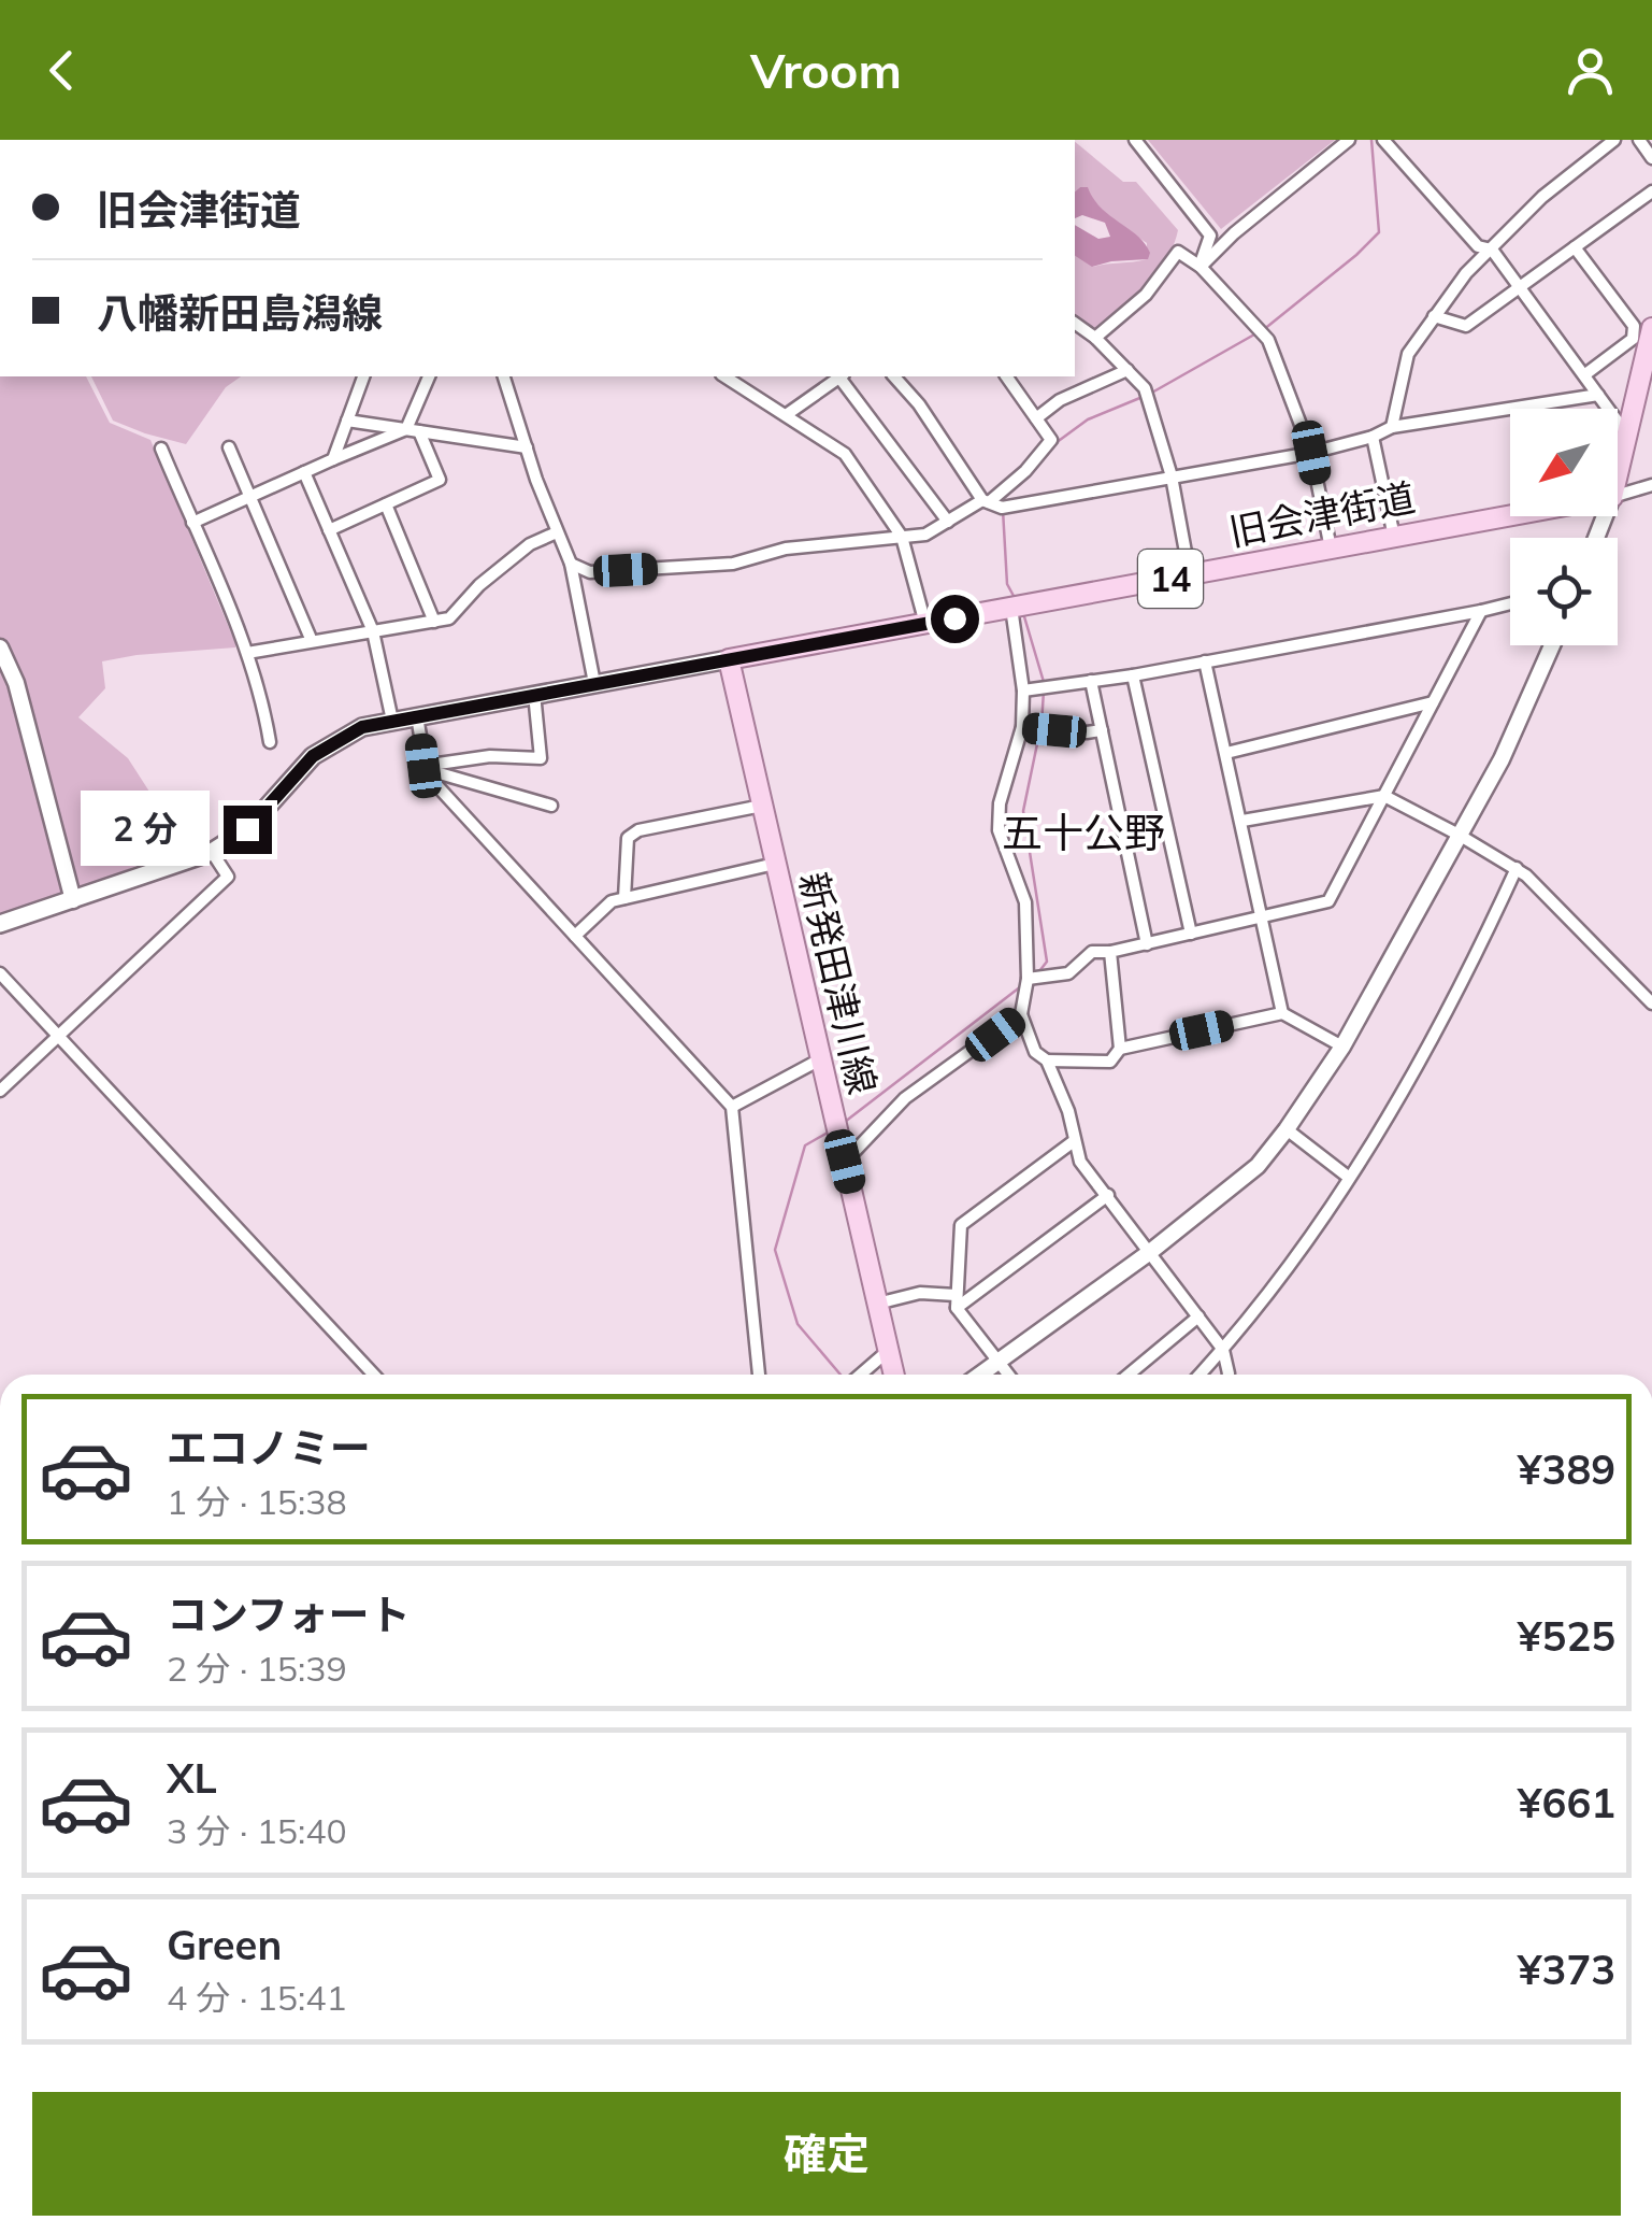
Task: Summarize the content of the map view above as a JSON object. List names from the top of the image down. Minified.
{"streets":{"main road":["旧会津街道","14","新発田津川線"]},"crossings":[["旧会津街道","新発田津川線"]],"districts":["五十公野"],"north":"bottom left","page":{"header":"Vroom","banner":["旧会津街道","八幡新田島潟線"],"bubble":"2 分","list":[{"name":"エコノミー","note":"1 分 · 15:38","value":"¥389"},{"name":"コンフォート","note":"2 分 · 15:39","value":"¥525"},{"name":"XL","note":"3 分 · 15:40","value":"¥661"},{"name":"Green","note":"4 分 · 15:41","value":"¥373"}],"buttons":"確定"}}
